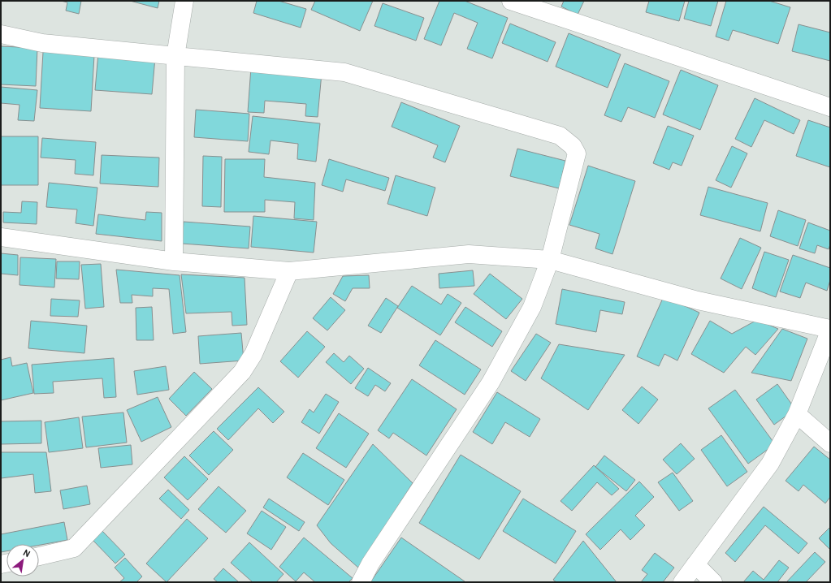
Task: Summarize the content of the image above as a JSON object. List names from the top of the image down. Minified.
{"north":"top right"}
